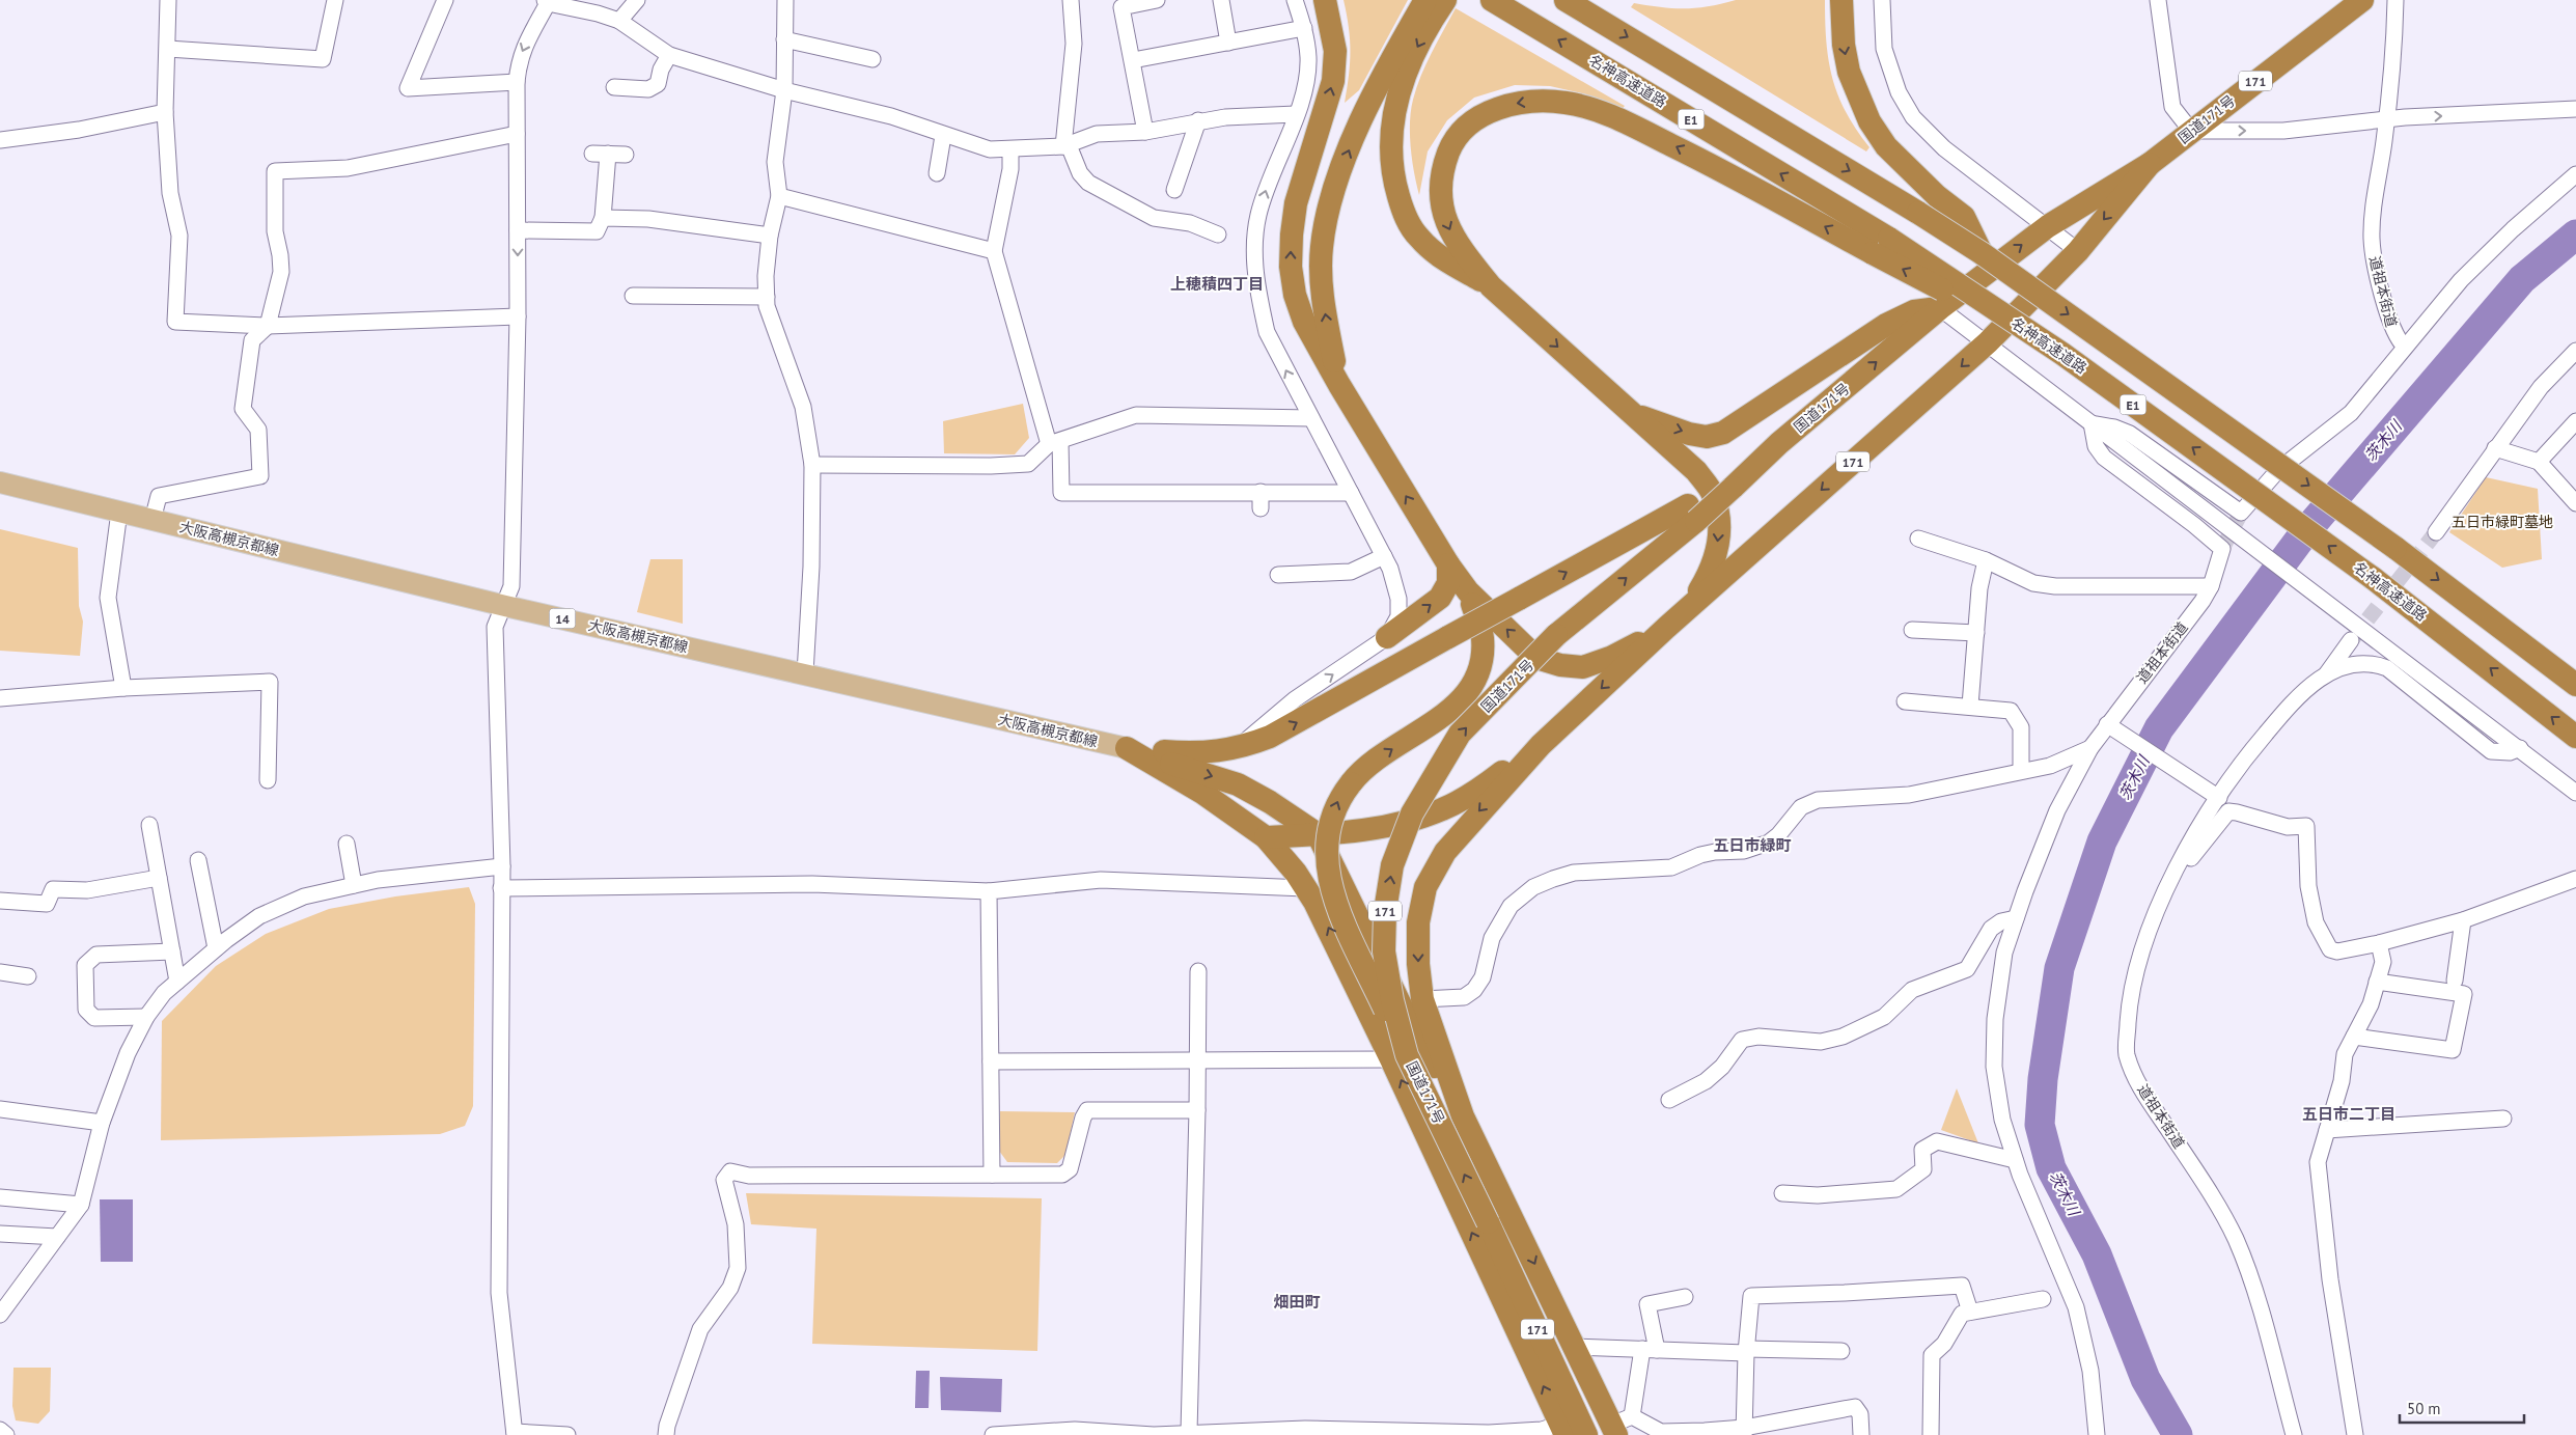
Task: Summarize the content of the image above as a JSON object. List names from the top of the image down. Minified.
{"streets":{"highway":["名神高速道路","171","E1","国道171号"],"main road":["大阪高槻京都線","14"],"street":["道祖本街道"]},"districts":["上穂積四丁目","五日市緑町","五日市二丁目","畑田町"],"water":["茨木川"],"parks":["五日市緑町墓地"],"scale_bar":"50 m"}
